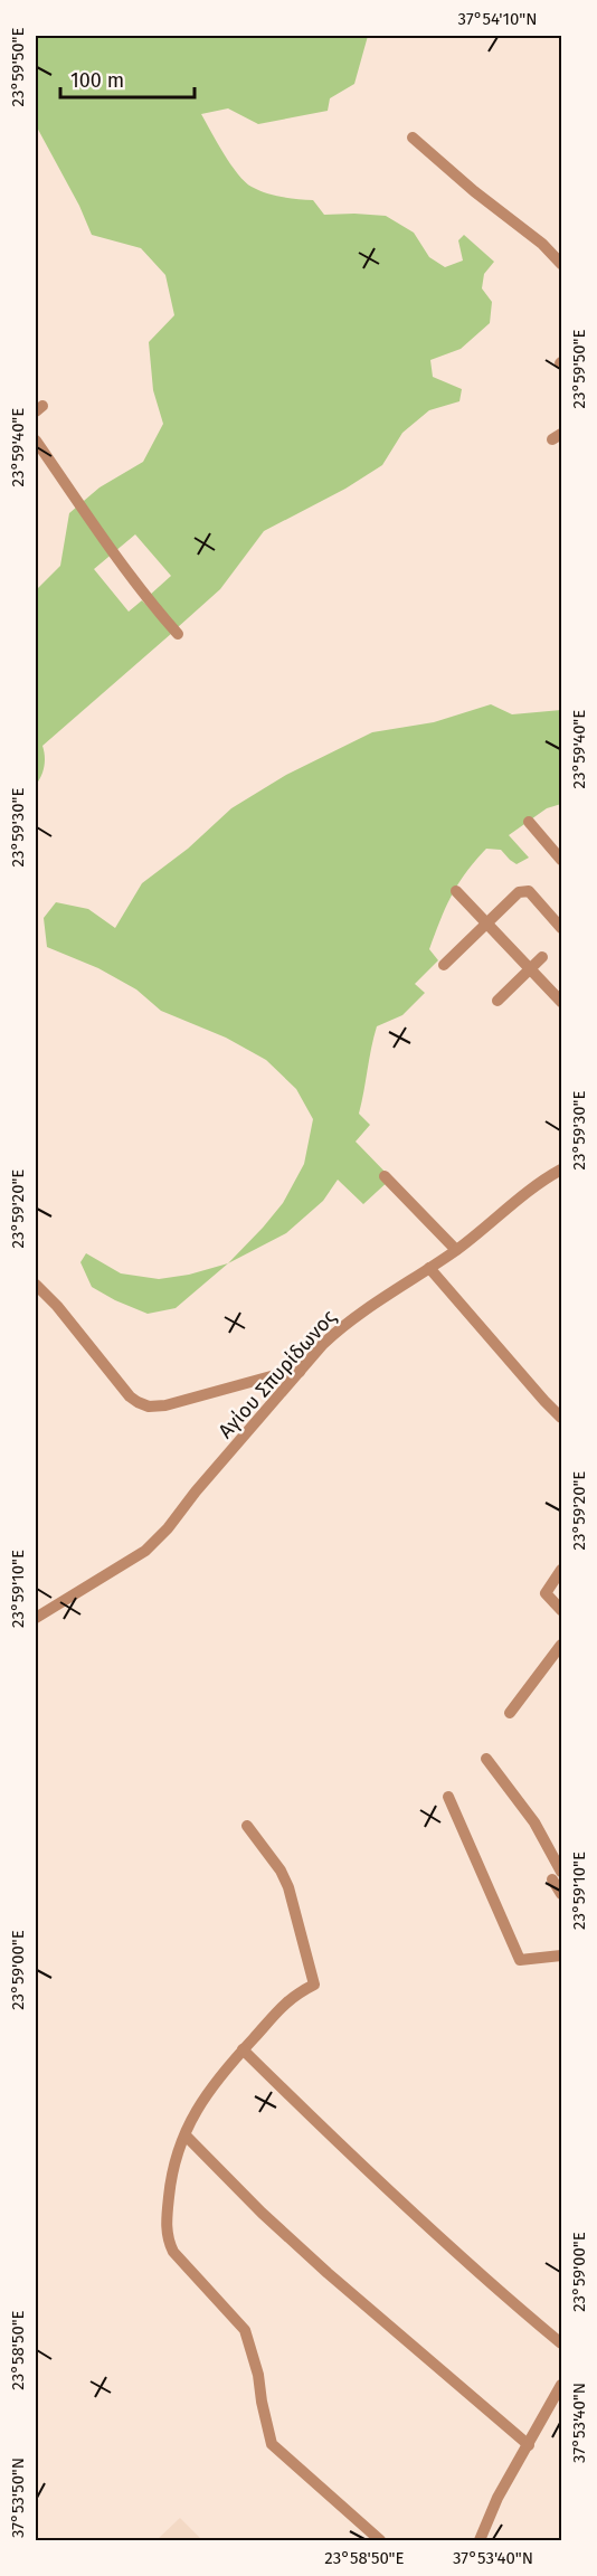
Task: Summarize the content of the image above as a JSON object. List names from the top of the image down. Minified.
{"streets":{"street":["Αγίου Σπυρίδωνος"]},"scale_bar":"100 m","coordinates":["37°54'10\"N","23°59'50\"E","23°59'40\"E","23°59'30\"E","23°59'20\"E","23°59'10\"E","23°59'00\"E","23°58'50\"E","37°53'40\"N","37°53'50\"N"]}
